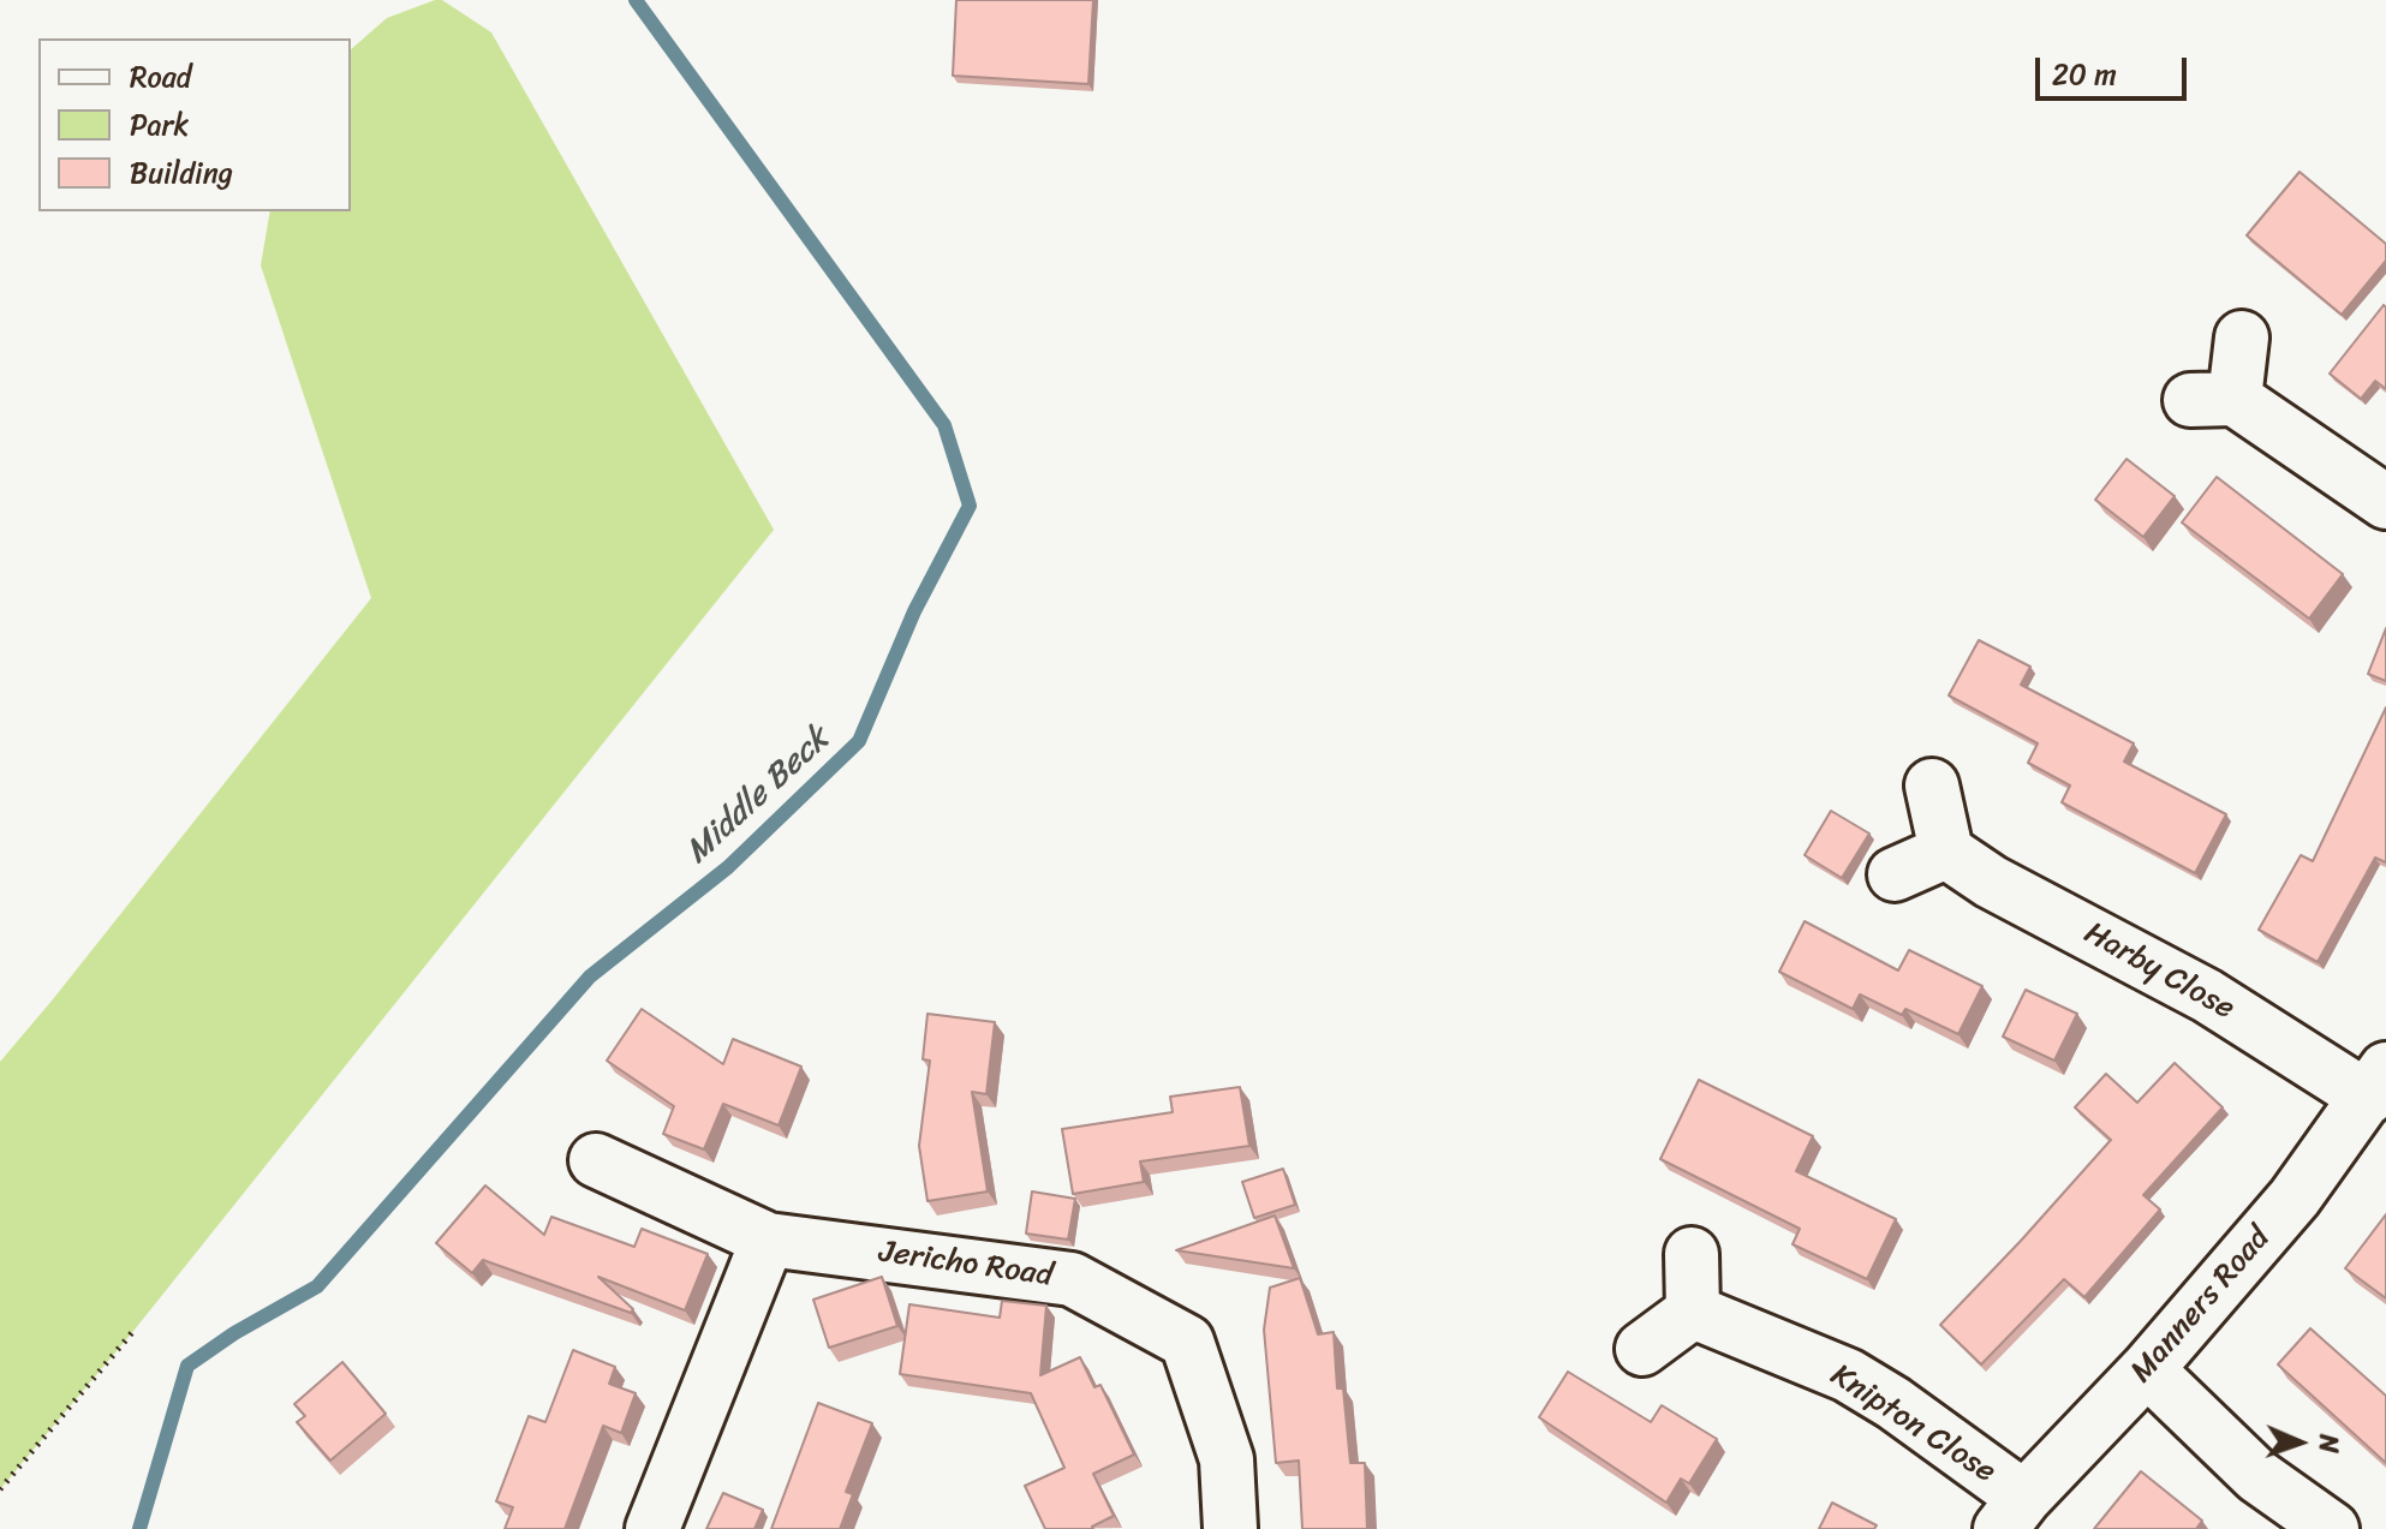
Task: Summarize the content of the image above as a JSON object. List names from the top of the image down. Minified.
{"streets":{"street":["Harby Close","Jericho Road","Manners Road","Knipton Close"]},"crossings":[["Harby Close","Manners Road"],["Manners Road","Knipton Close"]],"water":["Middle Beck"],"legend":["Road","Park","Building"],"scale_bar":"20 m","north":"right"}
